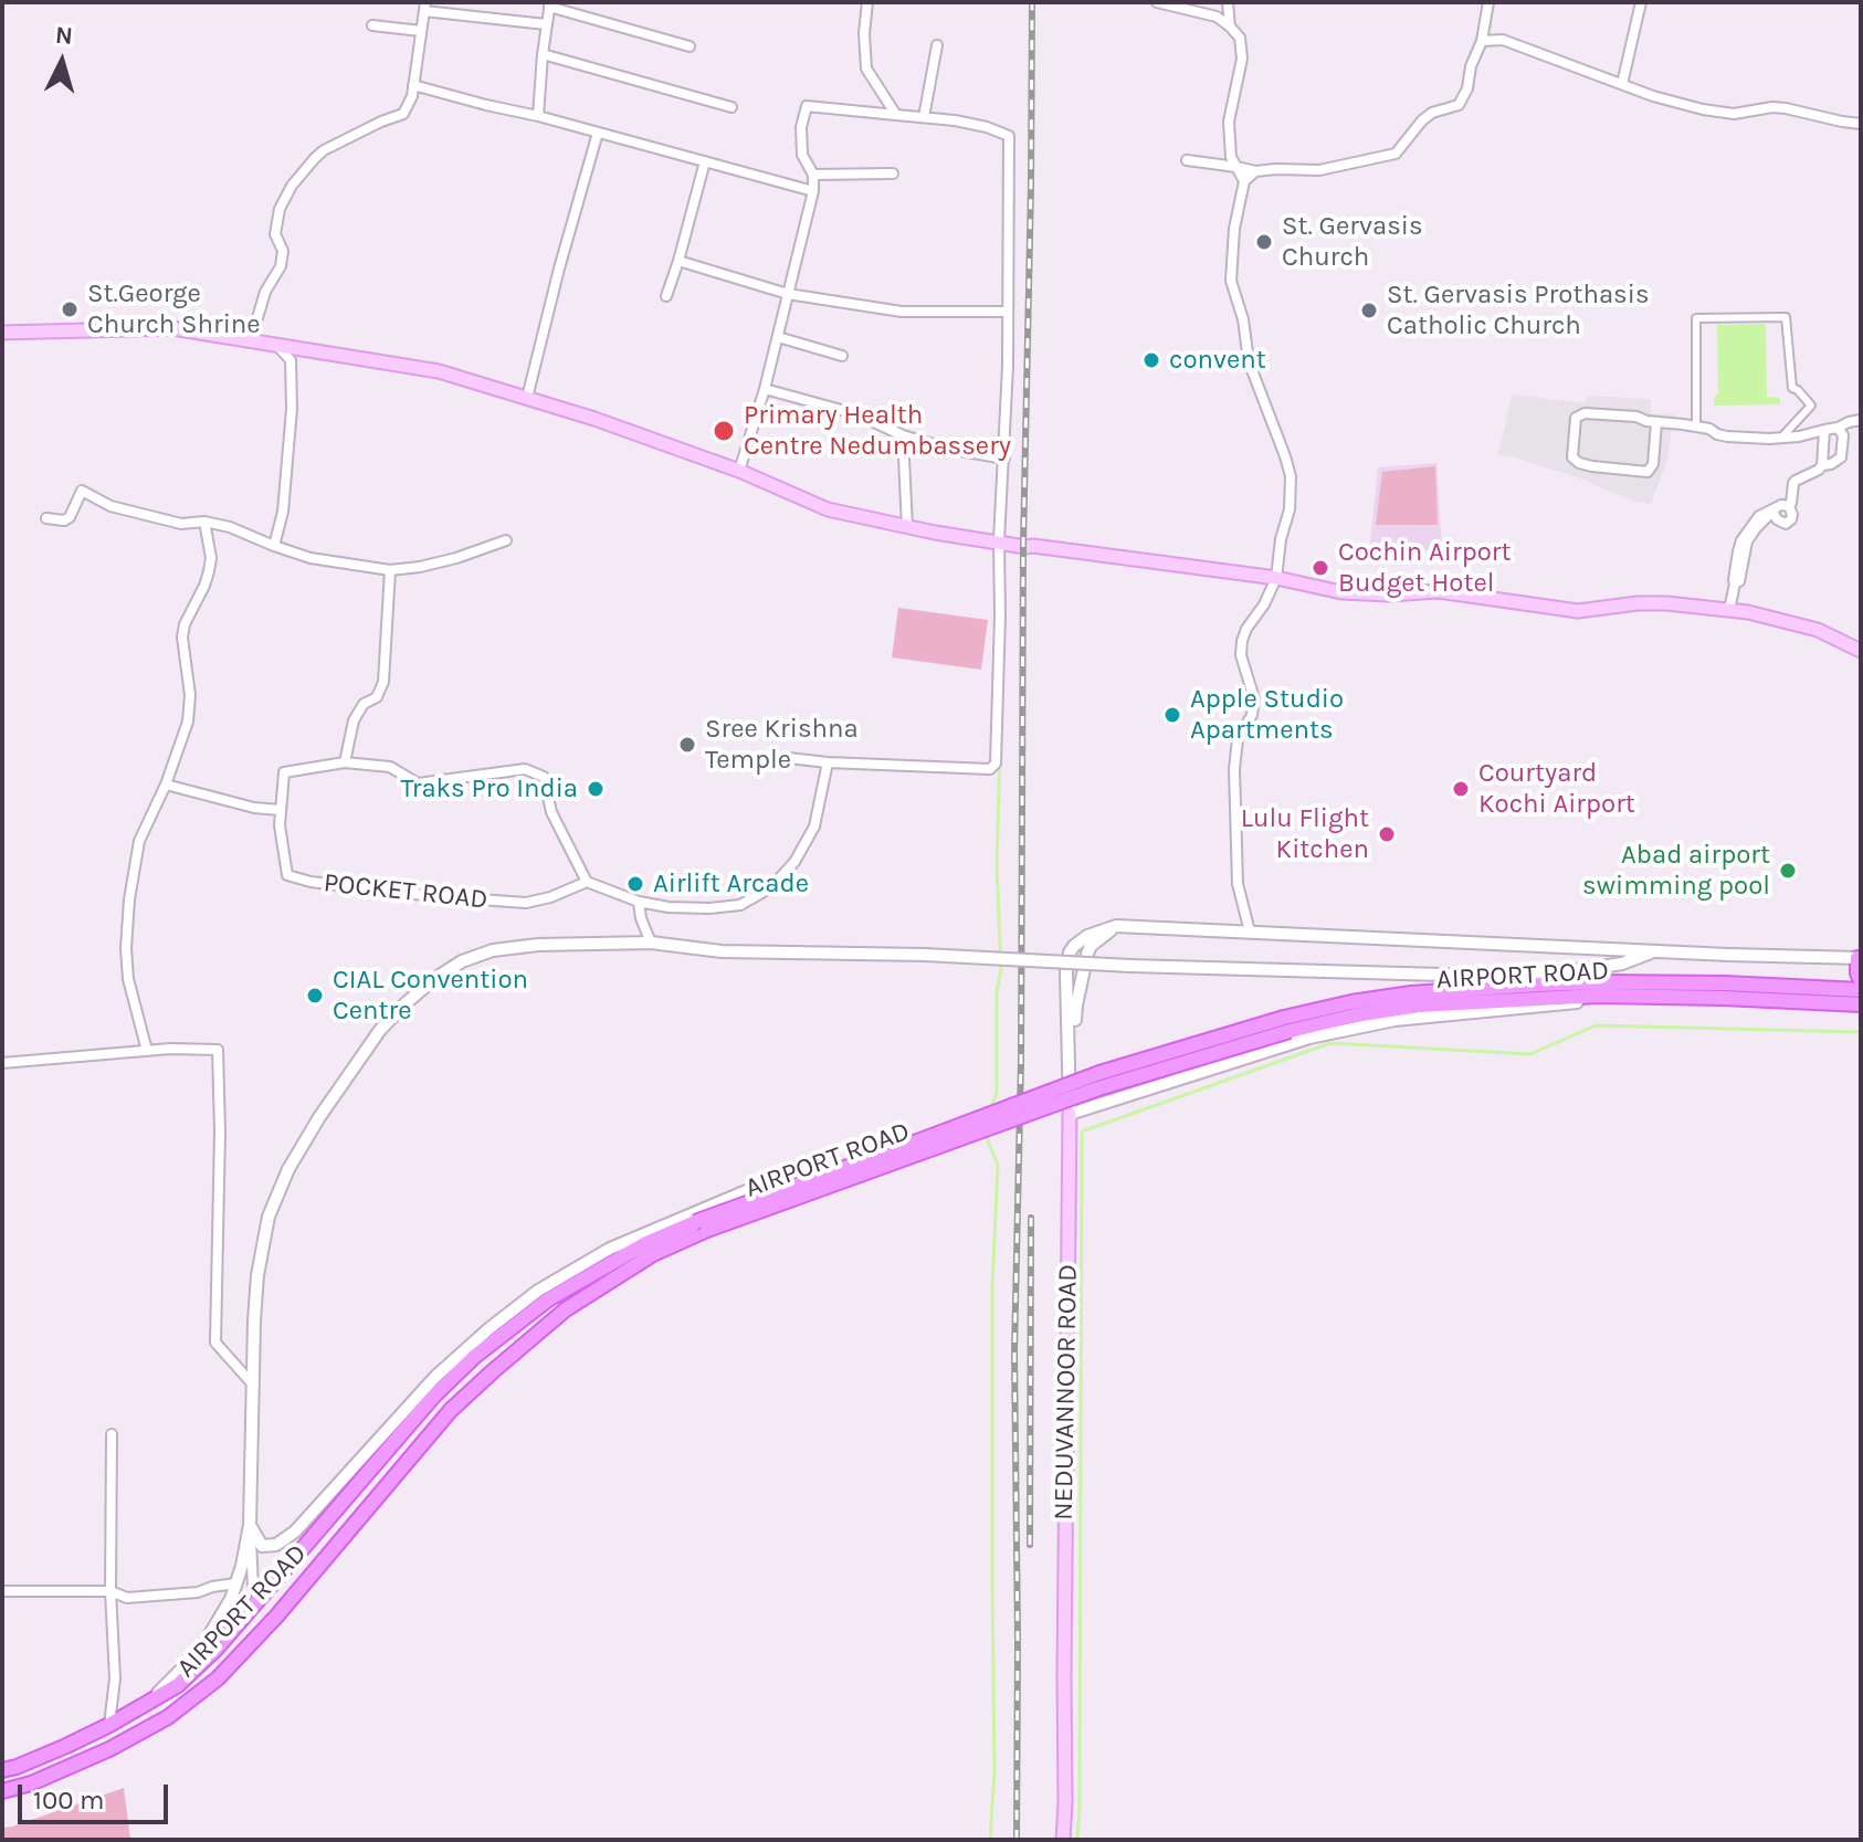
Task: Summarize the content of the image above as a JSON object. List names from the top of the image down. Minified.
{"streets":{"main road":["AIRPORT ROAD","NEDUVANNOOR ROAD"],"street":["POCKET ROAD"]},"places":["St. Gervasis Church","St.George Church Shrine","St. Gervasis Prothasis Catholic Church","convent","Primary Health Centre Nedumbassery","Cochin Airport Budget Hotel","Apple Studio Apartments","Sree Krishna Temple","Traks Pro India","Courtyard Kochi Airport","Lulu Flight Kitchen","Abad airport swimming pool","Airlift Arcade","CIAL Convention Centre"],"scale_bar":"100 m","north":"top"}
